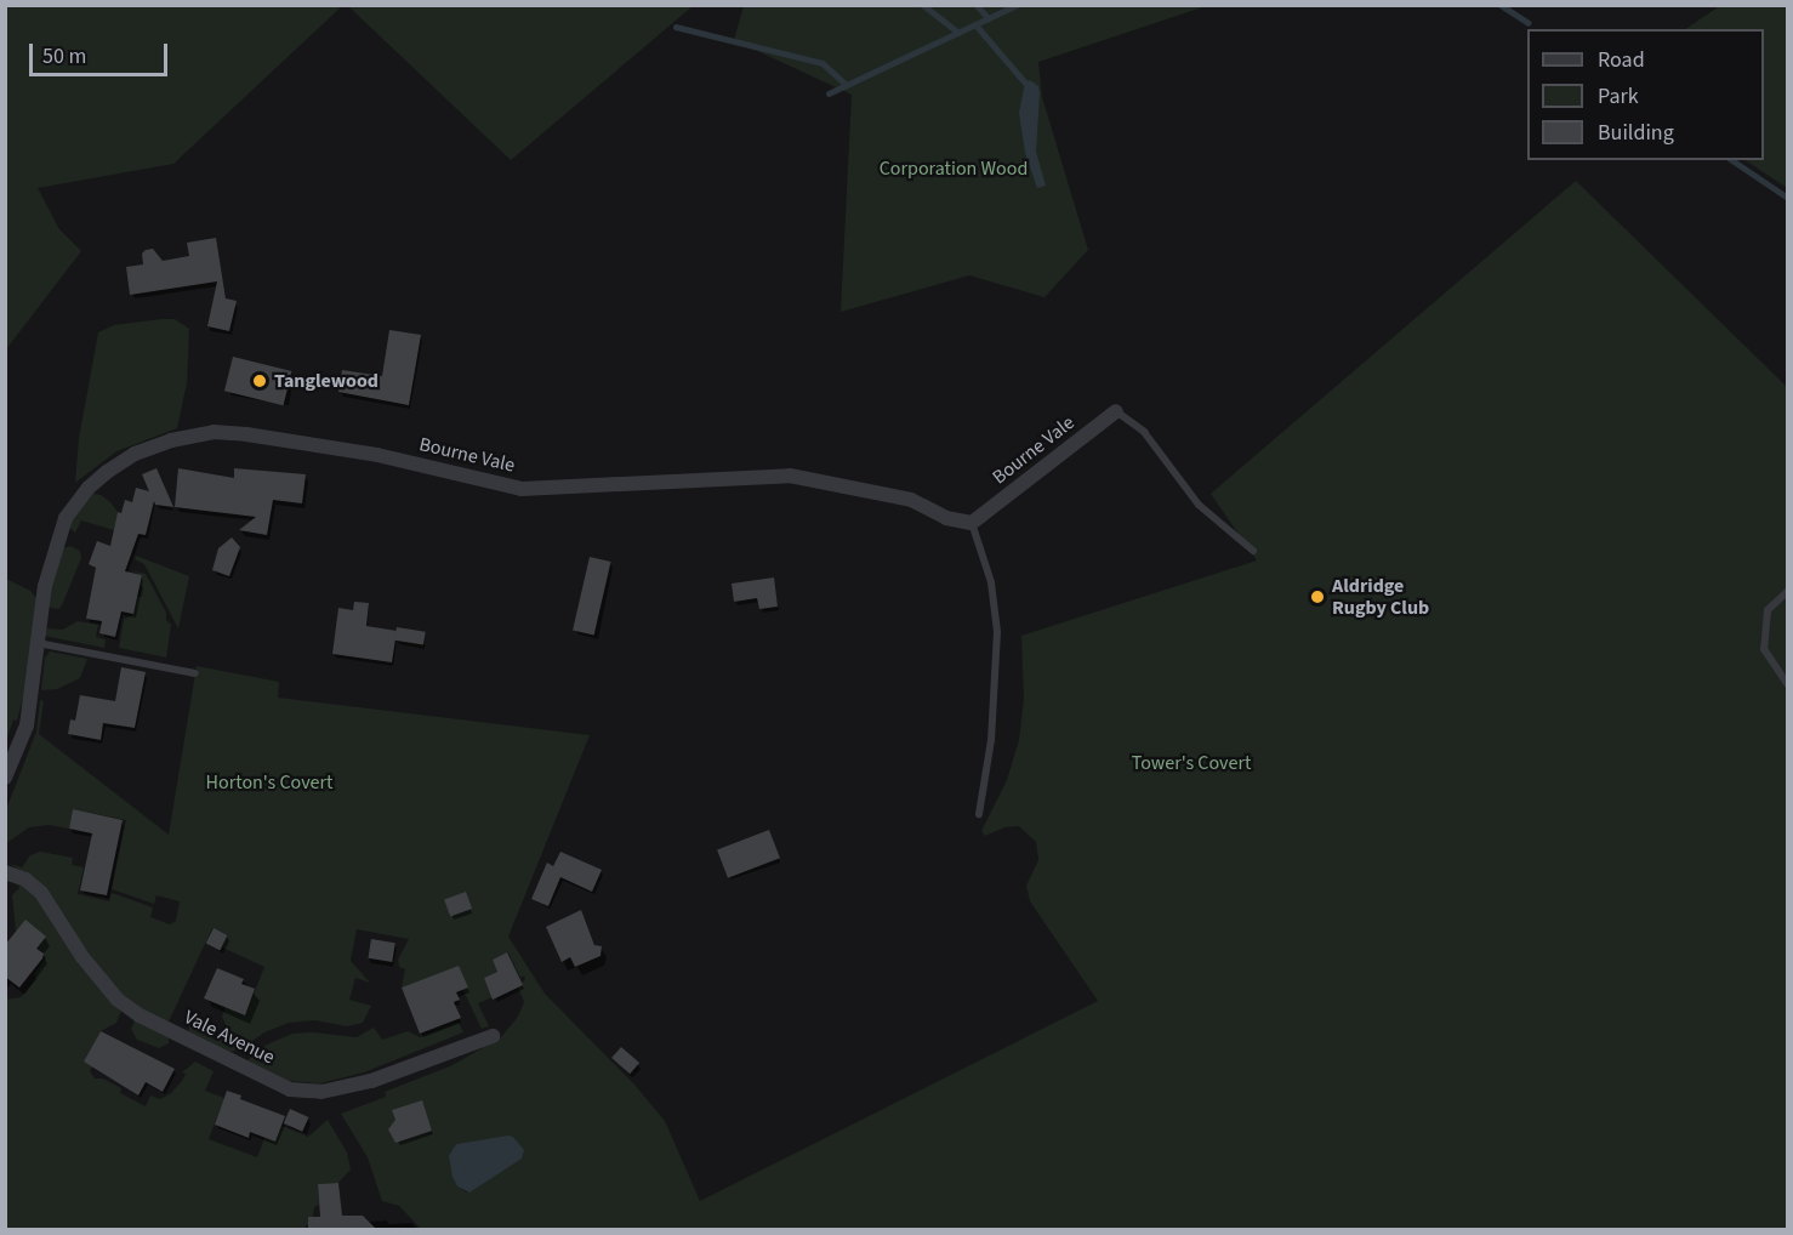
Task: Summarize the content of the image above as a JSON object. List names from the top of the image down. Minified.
{"streets":{"street":["Bourne Vale","Vale Avenue"]},"parks":["Corporation Wood","Tower's Covert","Horton's Covert"],"places":["Tanglewood","Aldridge Rugby Club"],"legend":["Road","Park","Building"],"scale_bar":"50 m"}
